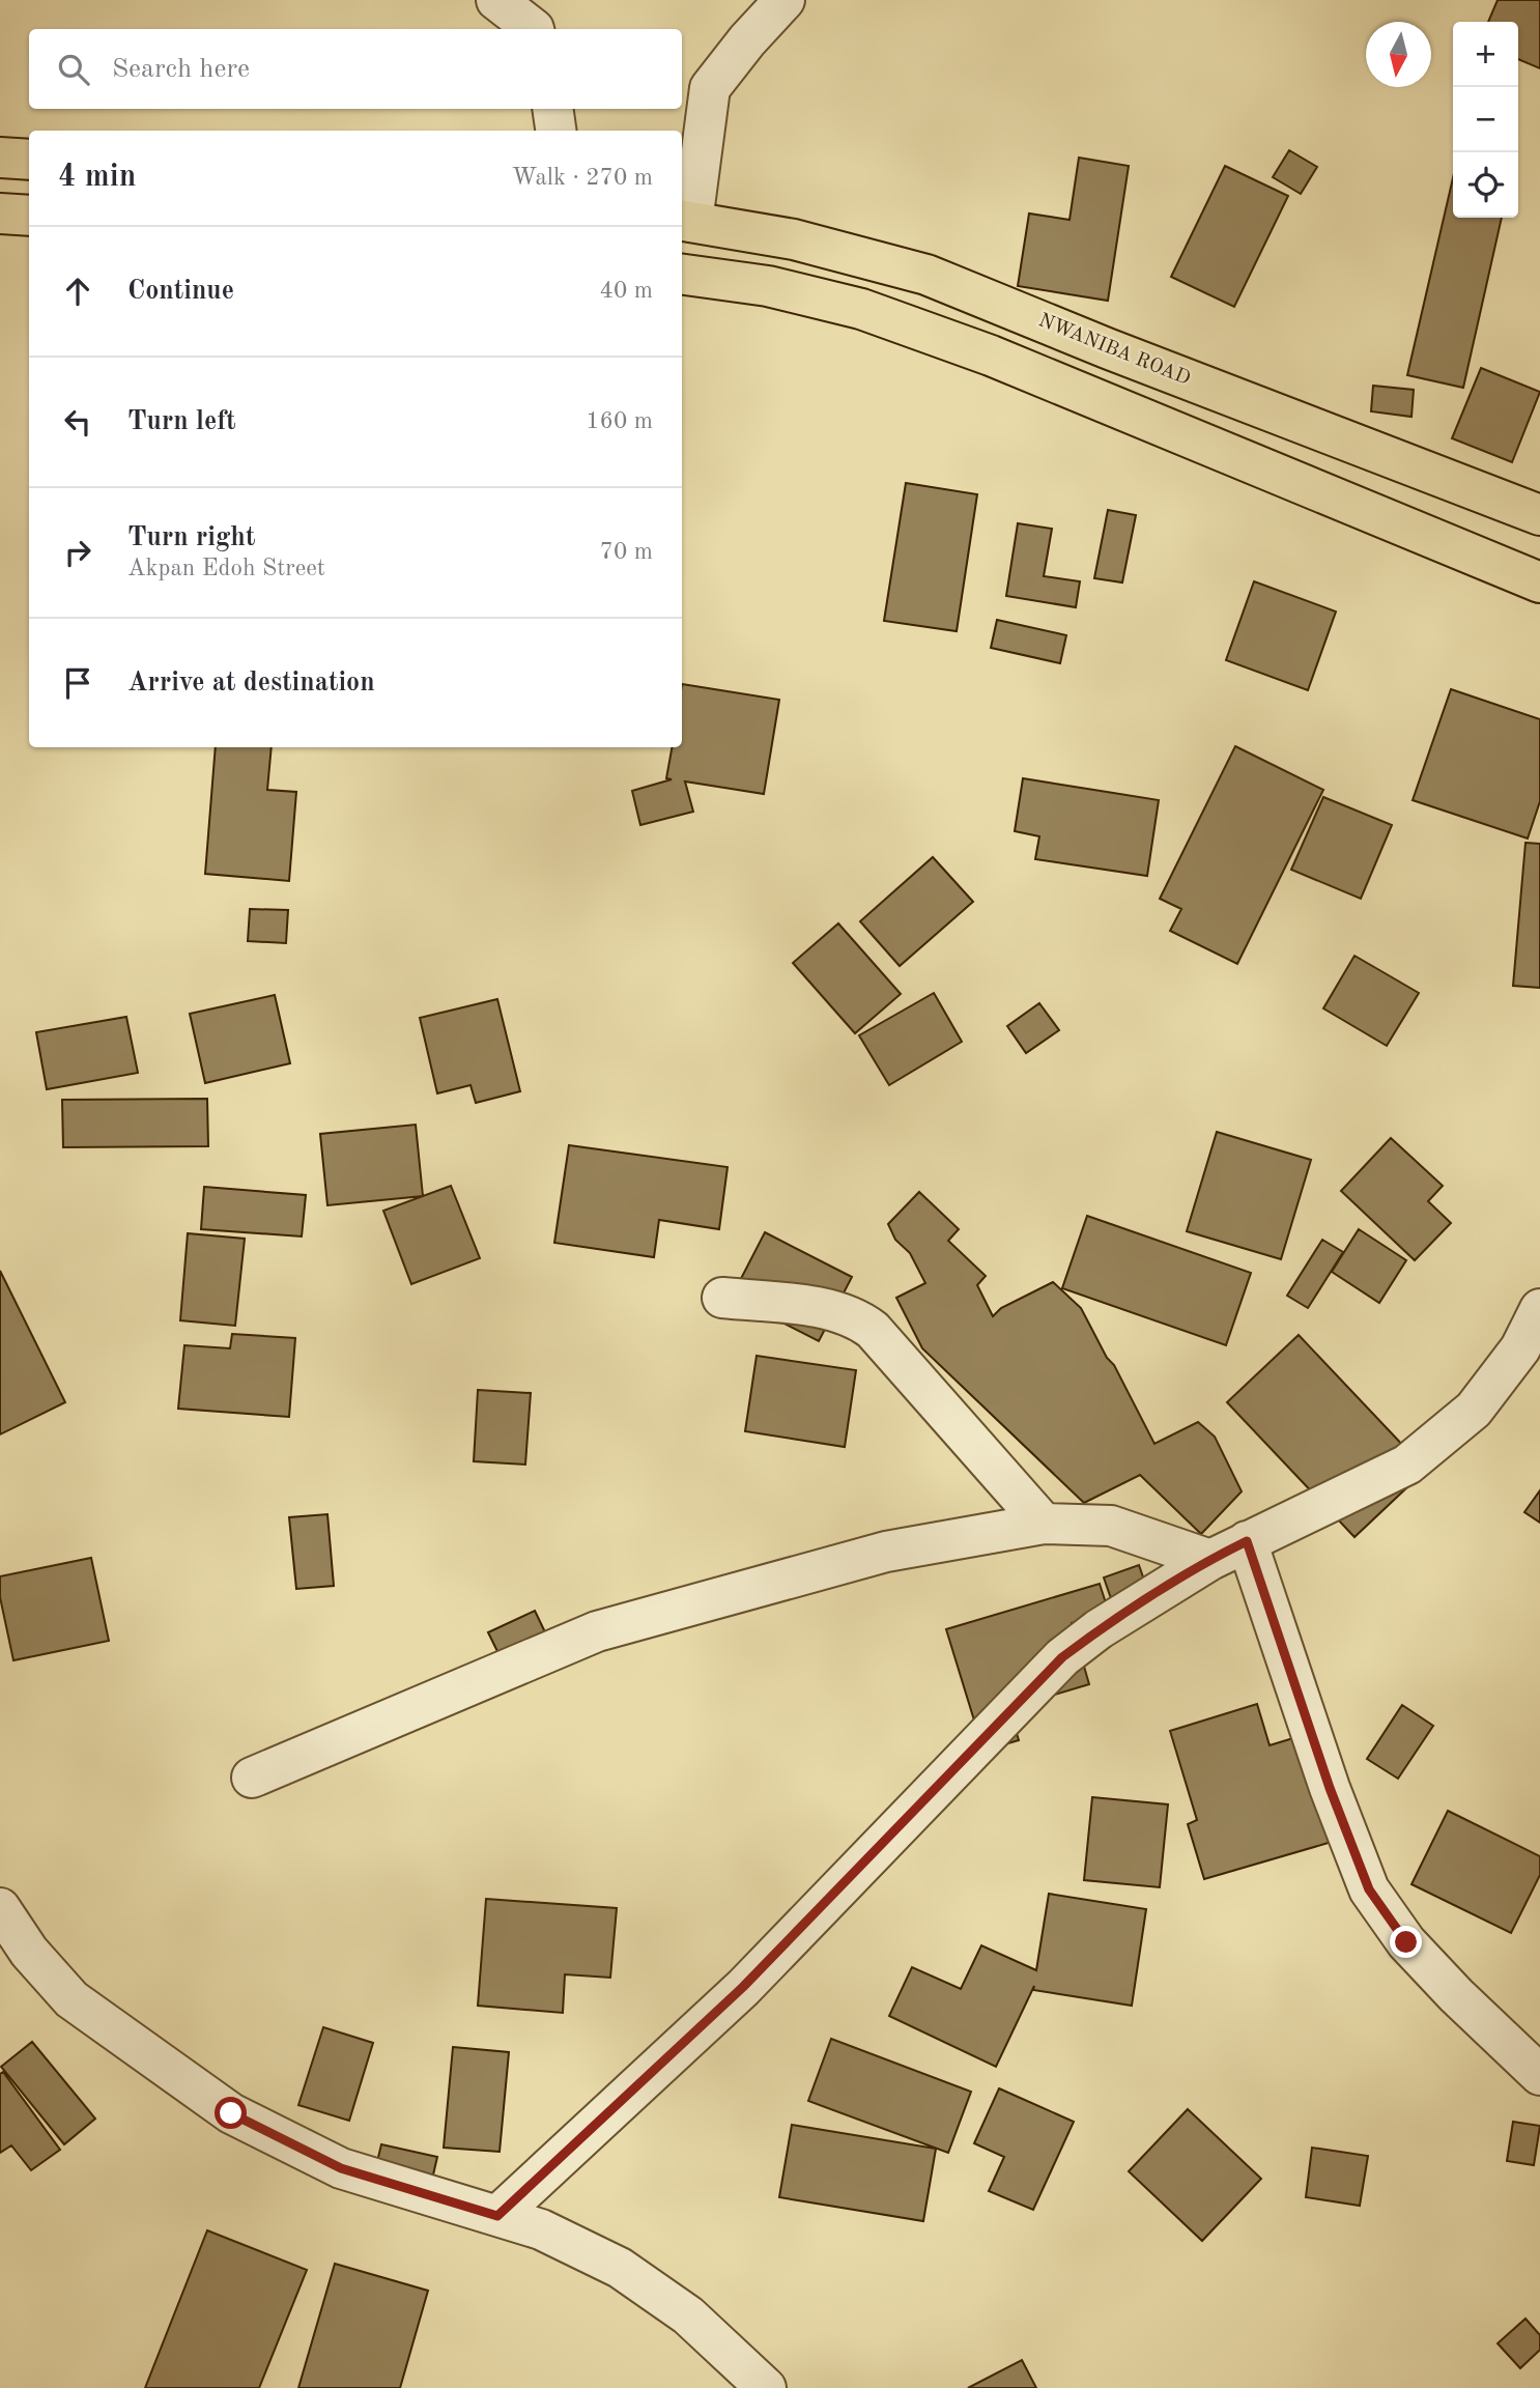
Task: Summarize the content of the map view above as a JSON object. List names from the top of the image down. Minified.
{"streets":{"main road":["NWANIBA ROAD"]},"north":"bottom","page":{"map_buttons":["+","−"],"search":"Search here","heading":["4 min","Walk · 270 m"],"list":[["Continue","40 m"],["Turn left","160 m"],["Turn right","Akpan Edoh Street","70 m"],"Arrive at destination"]}}
